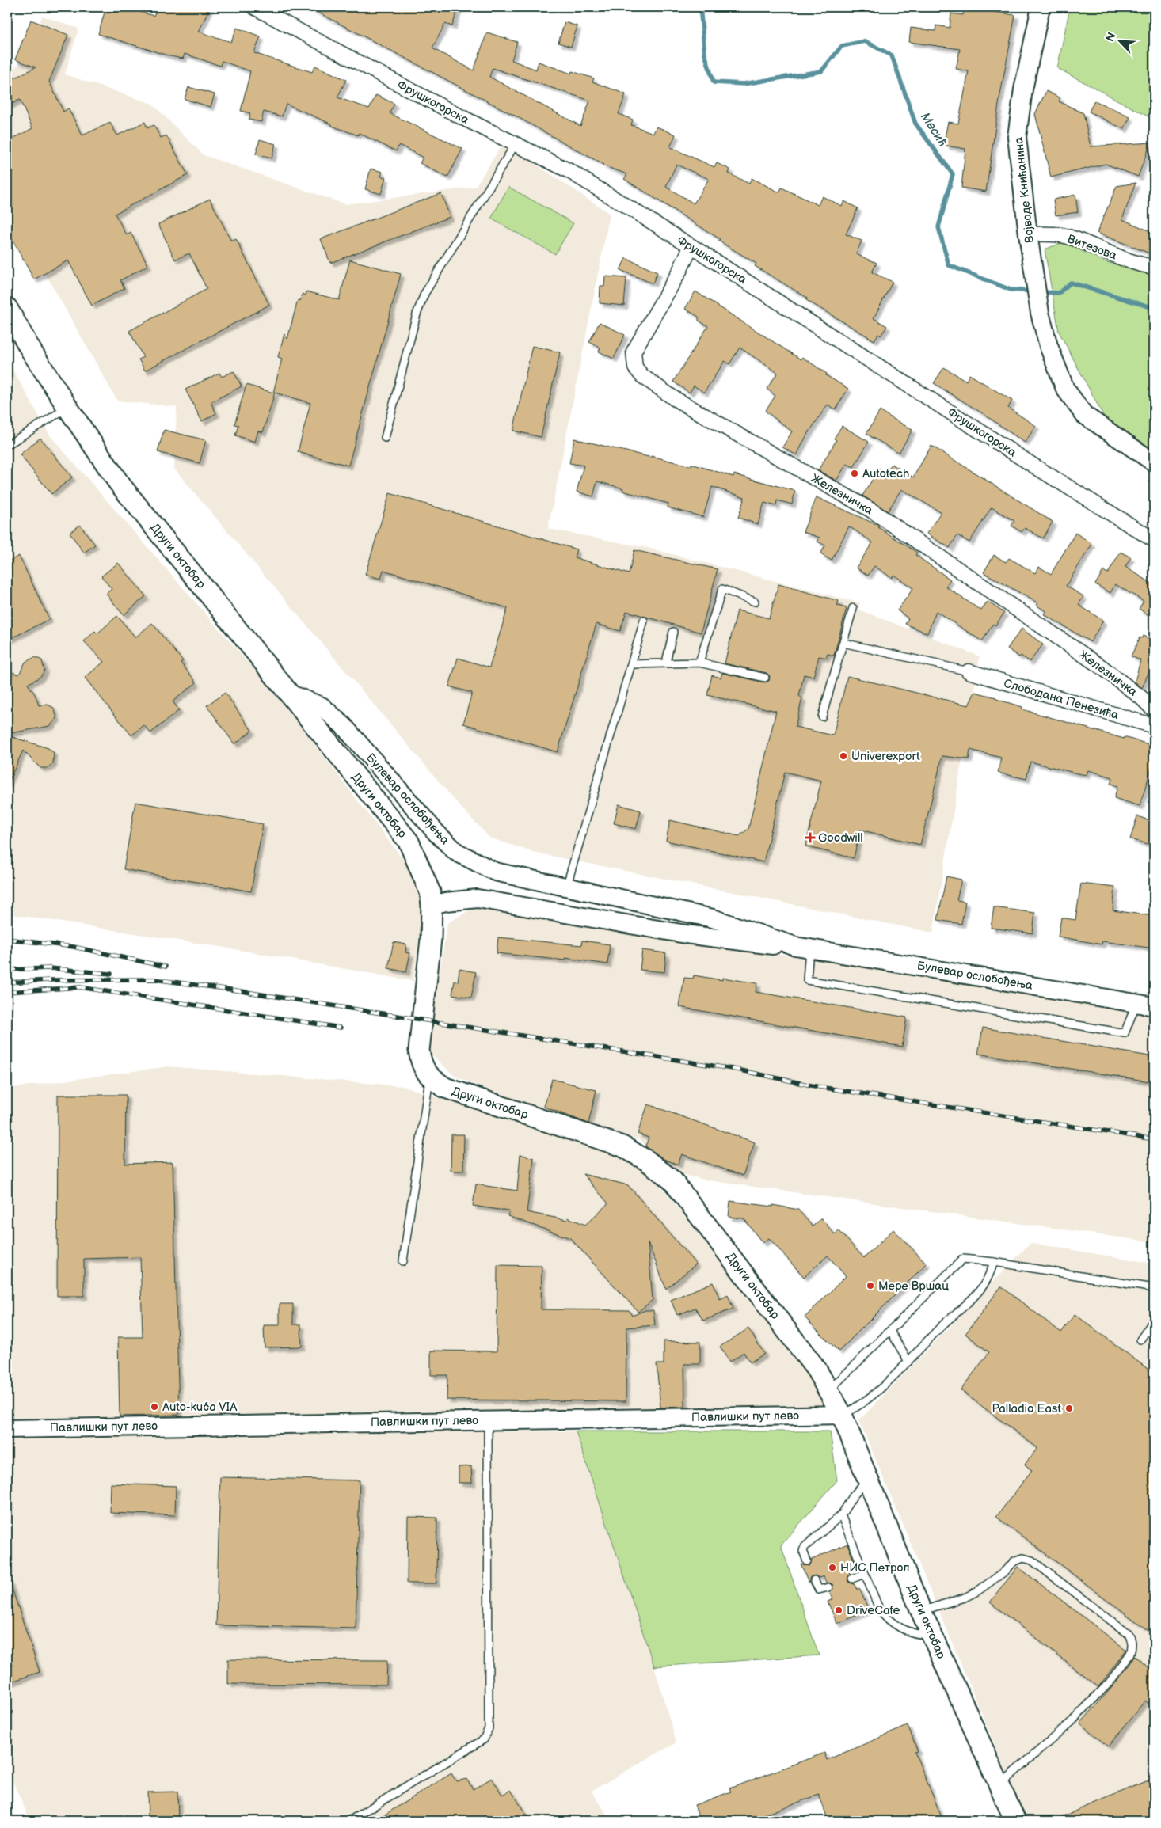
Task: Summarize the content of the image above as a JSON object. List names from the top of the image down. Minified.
{"streets":{"main road":["Други октобар"],"street":["Фрушкогорска","Војводе Книћанина","Витезова","Железничка","Слободана Пенезића","Булевар ослобођења","Павлишки пут лево"]},"crossings":[["Фрушкогорска","Железничка"],["Војводе Книћанина","Витезова"],["Други октобар","Булевар ослобођења"],["Други октобар","Павлишки пут лево"]],"water":["Месић"],"places":{"other":["Autotech","Univerexport","Мере Вршац","Auto-kuća VIA","Palladio East","НИС Петрол","DriveCafe"],"health":["Goodwill"]},"north":"top left"}
